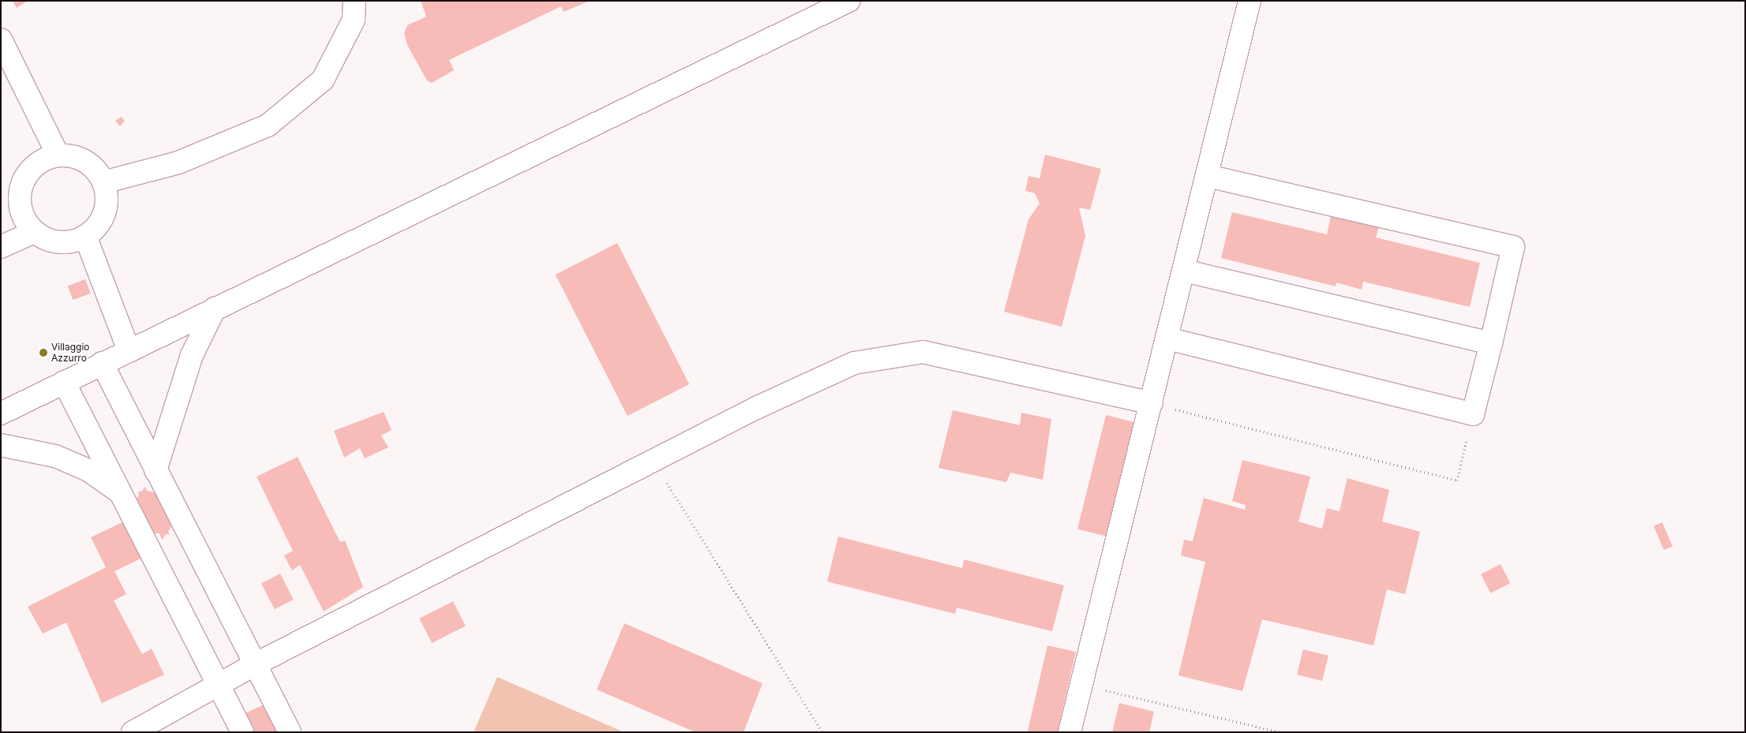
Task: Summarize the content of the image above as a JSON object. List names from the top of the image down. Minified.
{"places":["Villaggio Azzurro"]}
